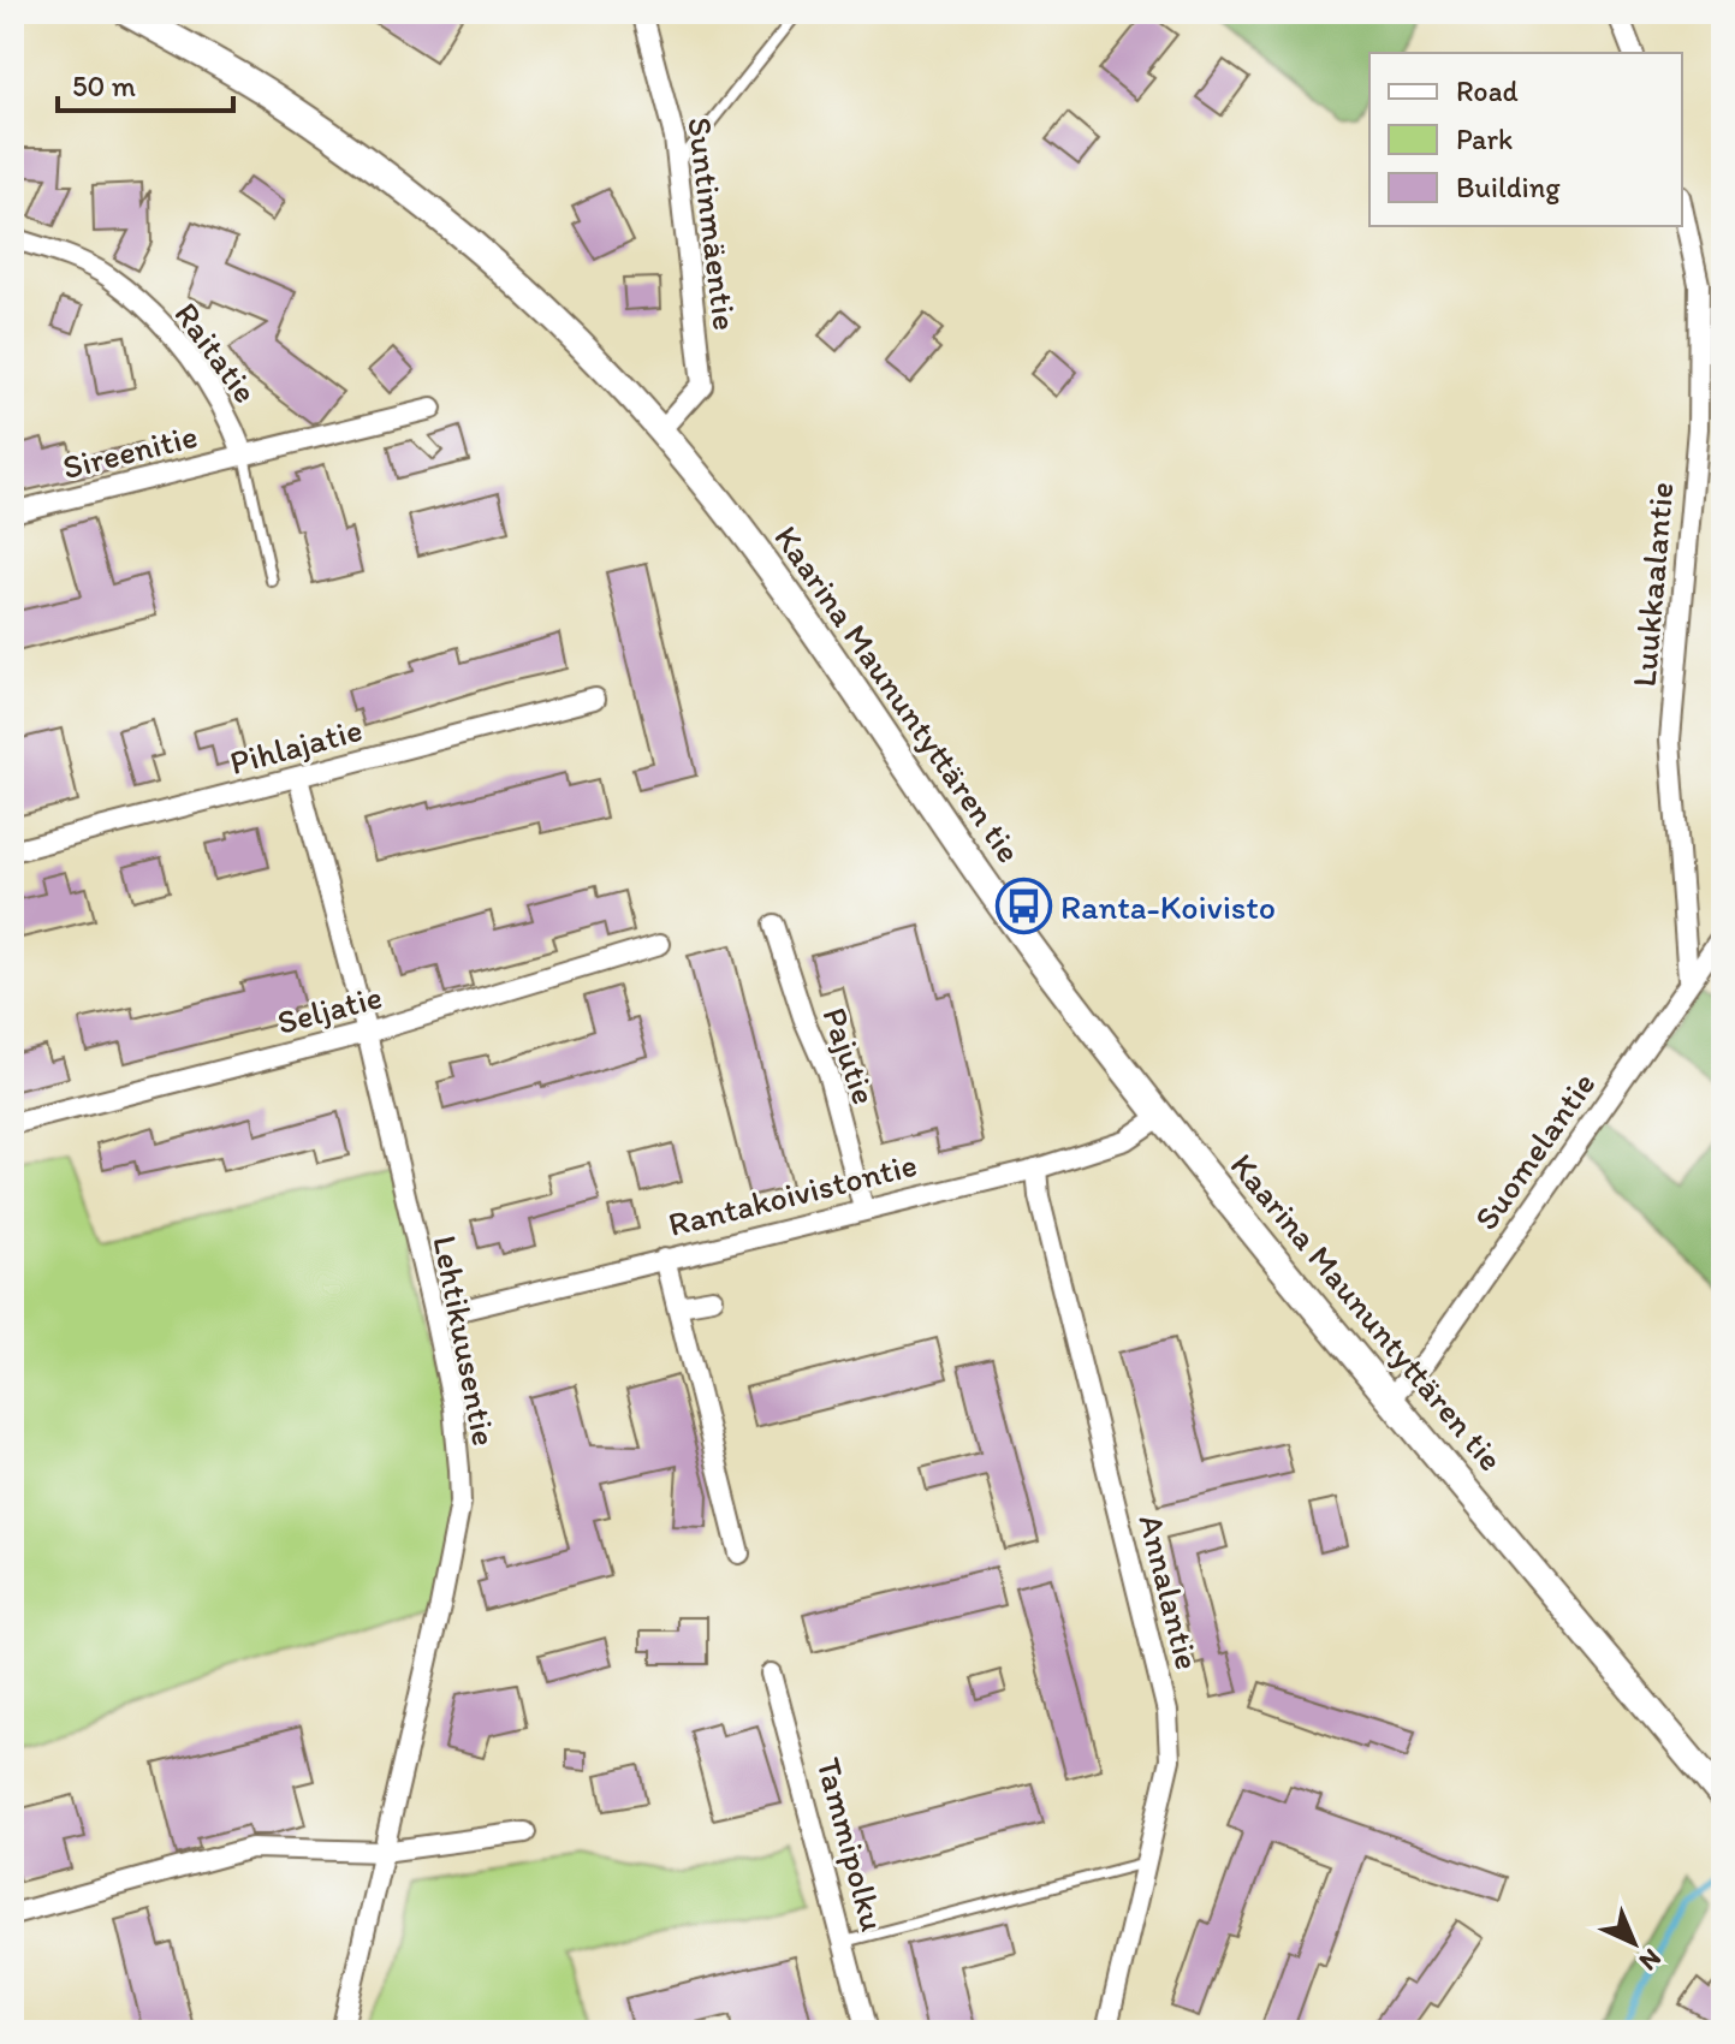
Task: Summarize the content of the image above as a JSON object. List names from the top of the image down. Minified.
{"streets":{"main road":["Kaarina Maununtyttären tie"],"street":["Suntinmäentie","Raitatie","Sireenitie","Luukkaalantie","Pihlajatie","Seljatie","Pajutie","Suomelantie","Rantakoivistontie","Lehtikuusentie","Annalantie","Tammipolku"]},"crossings":[["Suntinmäentie","Kaarina Maununtyttären tie"],["Raitatie","Sireenitie"],["Luukkaalantie","Suomelantie"],["Kaarina Maununtyttären tie","Suomelantie"],["Kaarina Maununtyttären tie","Rantakoivistontie"],["Pihlajatie","Lehtikuusentie"],["Seljatie","Lehtikuusentie"],["Pajutie","Rantakoivistontie"],["Rantakoivistontie","Lehtikuusentie"],["Rantakoivistontie","Annalantie"]],"places":{"bus stop":["Ranta-Koivisto"]},"legend":["Road","Park","Building"],"scale_bar":"50 m","north":"bottom right"}
